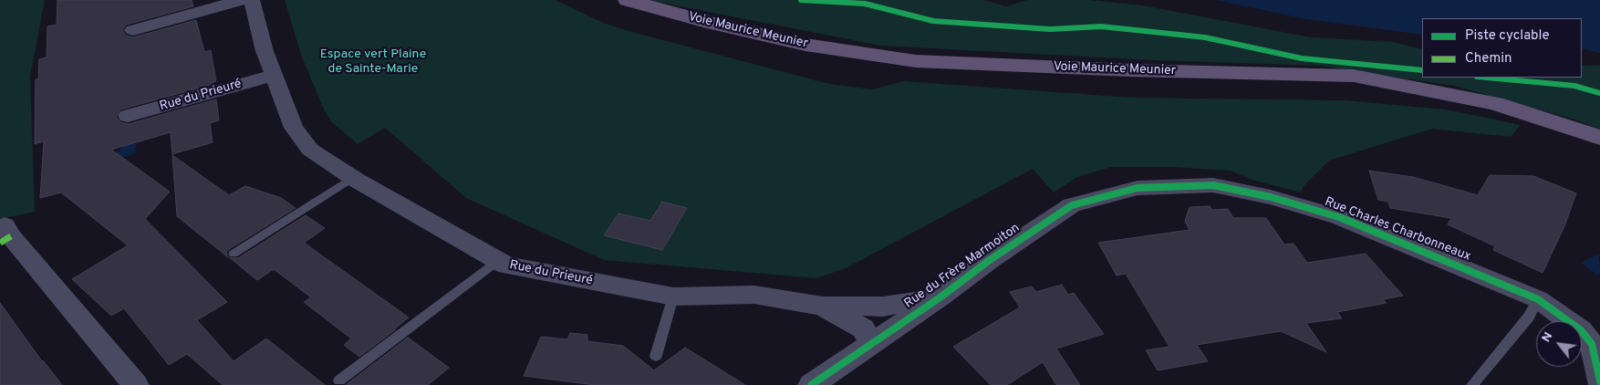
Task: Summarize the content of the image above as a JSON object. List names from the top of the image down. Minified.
{"streets":{"main road":["Voie Maurice Meunier"],"street":["Rue du Prieuré","Rue Charles Charbonneaux","Rue du Frère Marmoiton"]},"crossings":[["Rue du Prieuré","Rue du Frère Marmoiton"],["Rue Charles Charbonneaux","Rue du Frère Marmoiton"]],"parks":["Espace vert Plaine de Sainte-Marie"],"legend":["Piste cyclable","Chemin"],"north":"top left"}
